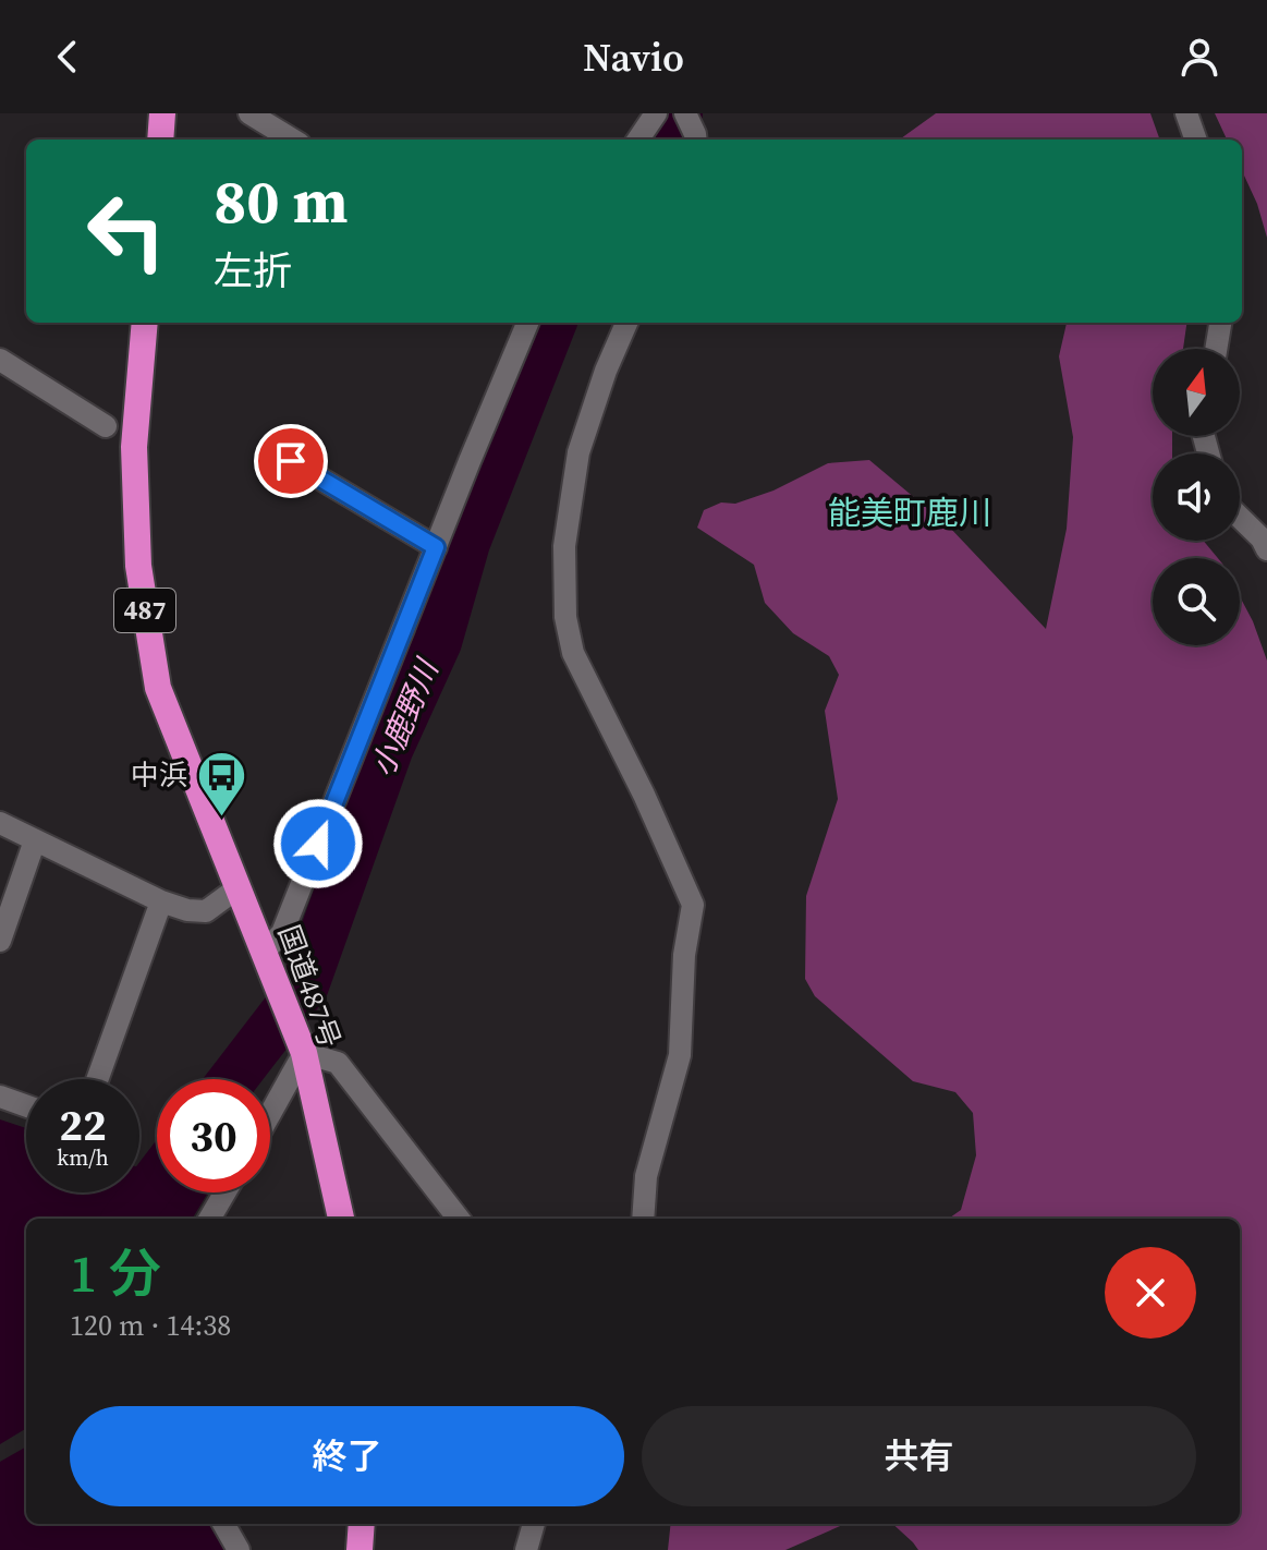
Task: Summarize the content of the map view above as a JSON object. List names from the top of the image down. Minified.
{"streets":{"highway":["487","国道487号"]},"districts":["能美町鹿川"],"water":["小鹿野川"],"places":{"bus stop":["中浜"]},"north":"top","page":{"header":"Navio","turn":["80 m","左折"],"speed":"22 km/h","limit":"30","heading":["1 分","120 m · 14:38"],"buttons":["終了","共有"]}}
